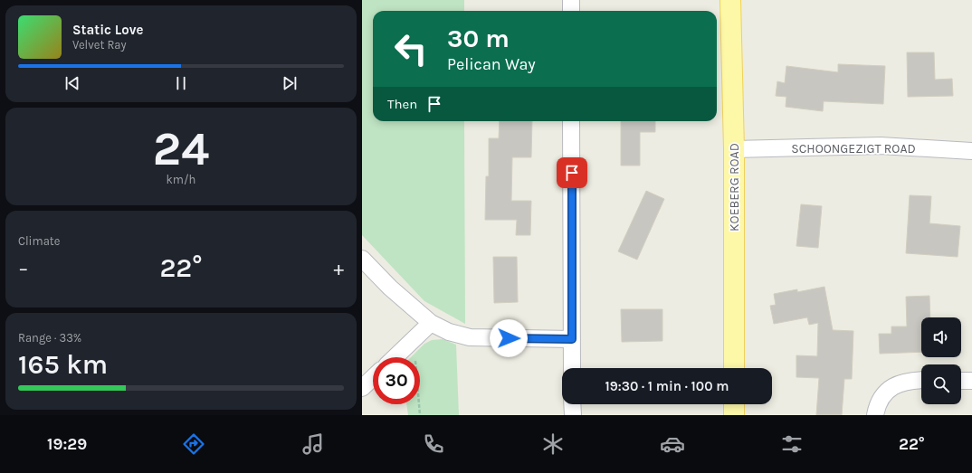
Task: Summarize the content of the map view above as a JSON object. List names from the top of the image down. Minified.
{"streets":{"main road":["KOEBERG ROAD"],"street":["SCHOONGEZIGT ROAD"]},"crossings":[["SCHOONGEZIGT ROAD","KOEBERG ROAD"]],"page":{"turn":["30 m","Pelican Way"],"song":["Static Love","Velvet Ray"],"then":"Then","tile":[["24","km/h"],"Climate",["Range · 33%","165 km"]],"heat":["−","22°","+"],"limit":"30","trip":"19:30 · 1 min · 100 m","tabs":["19:29","22°"]}}
